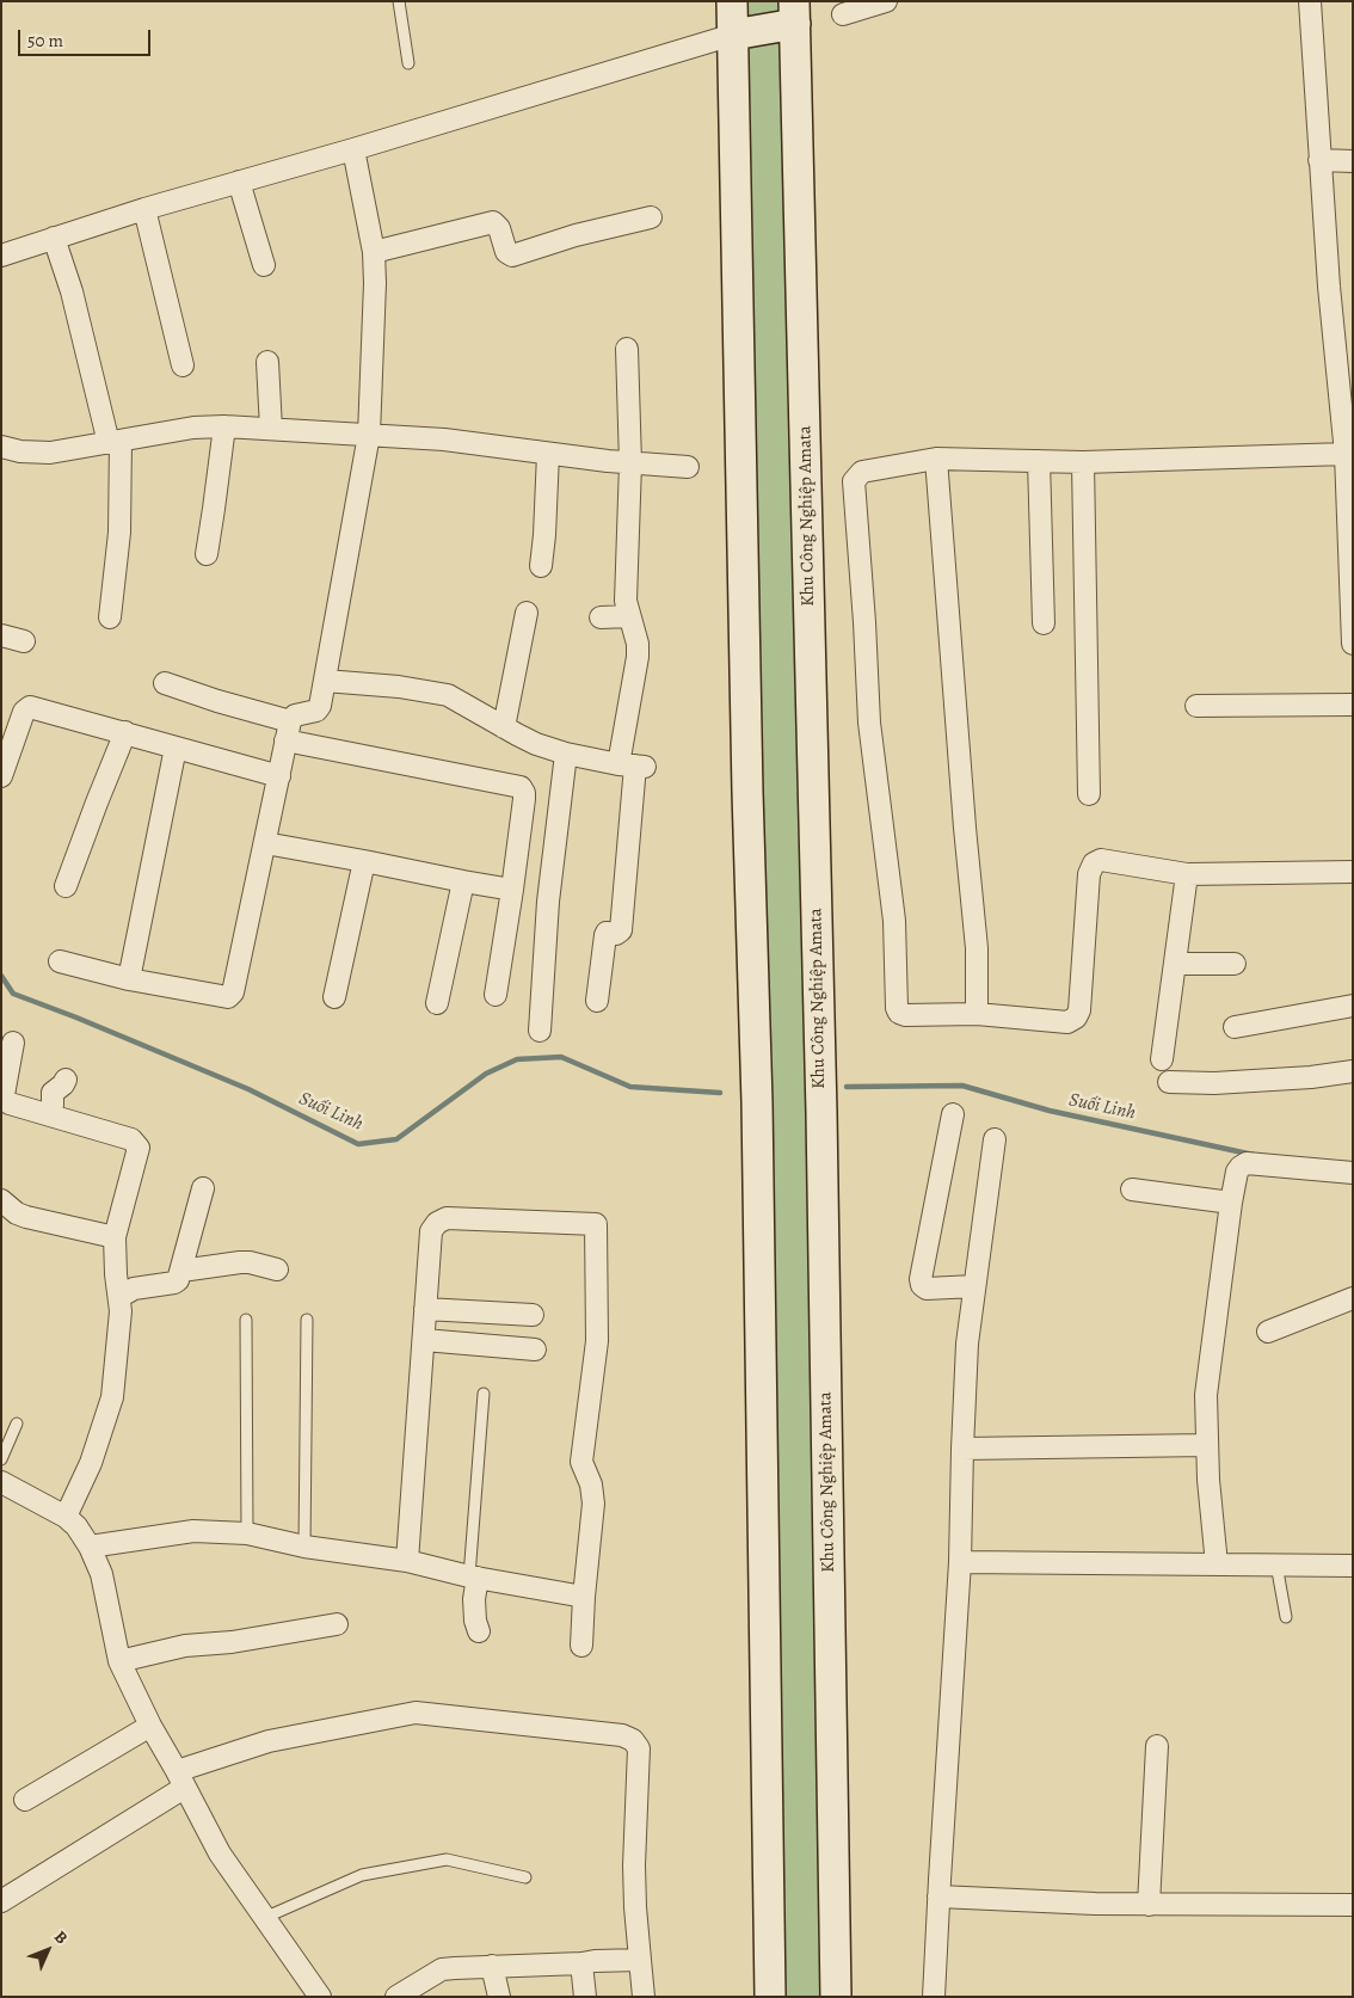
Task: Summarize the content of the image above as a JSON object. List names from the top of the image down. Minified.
{"streets":{"street":["Khu Công Nghiệp Amata"]},"water":["Suối Linh"],"scale_bar":"50 m","north":"top right"}
